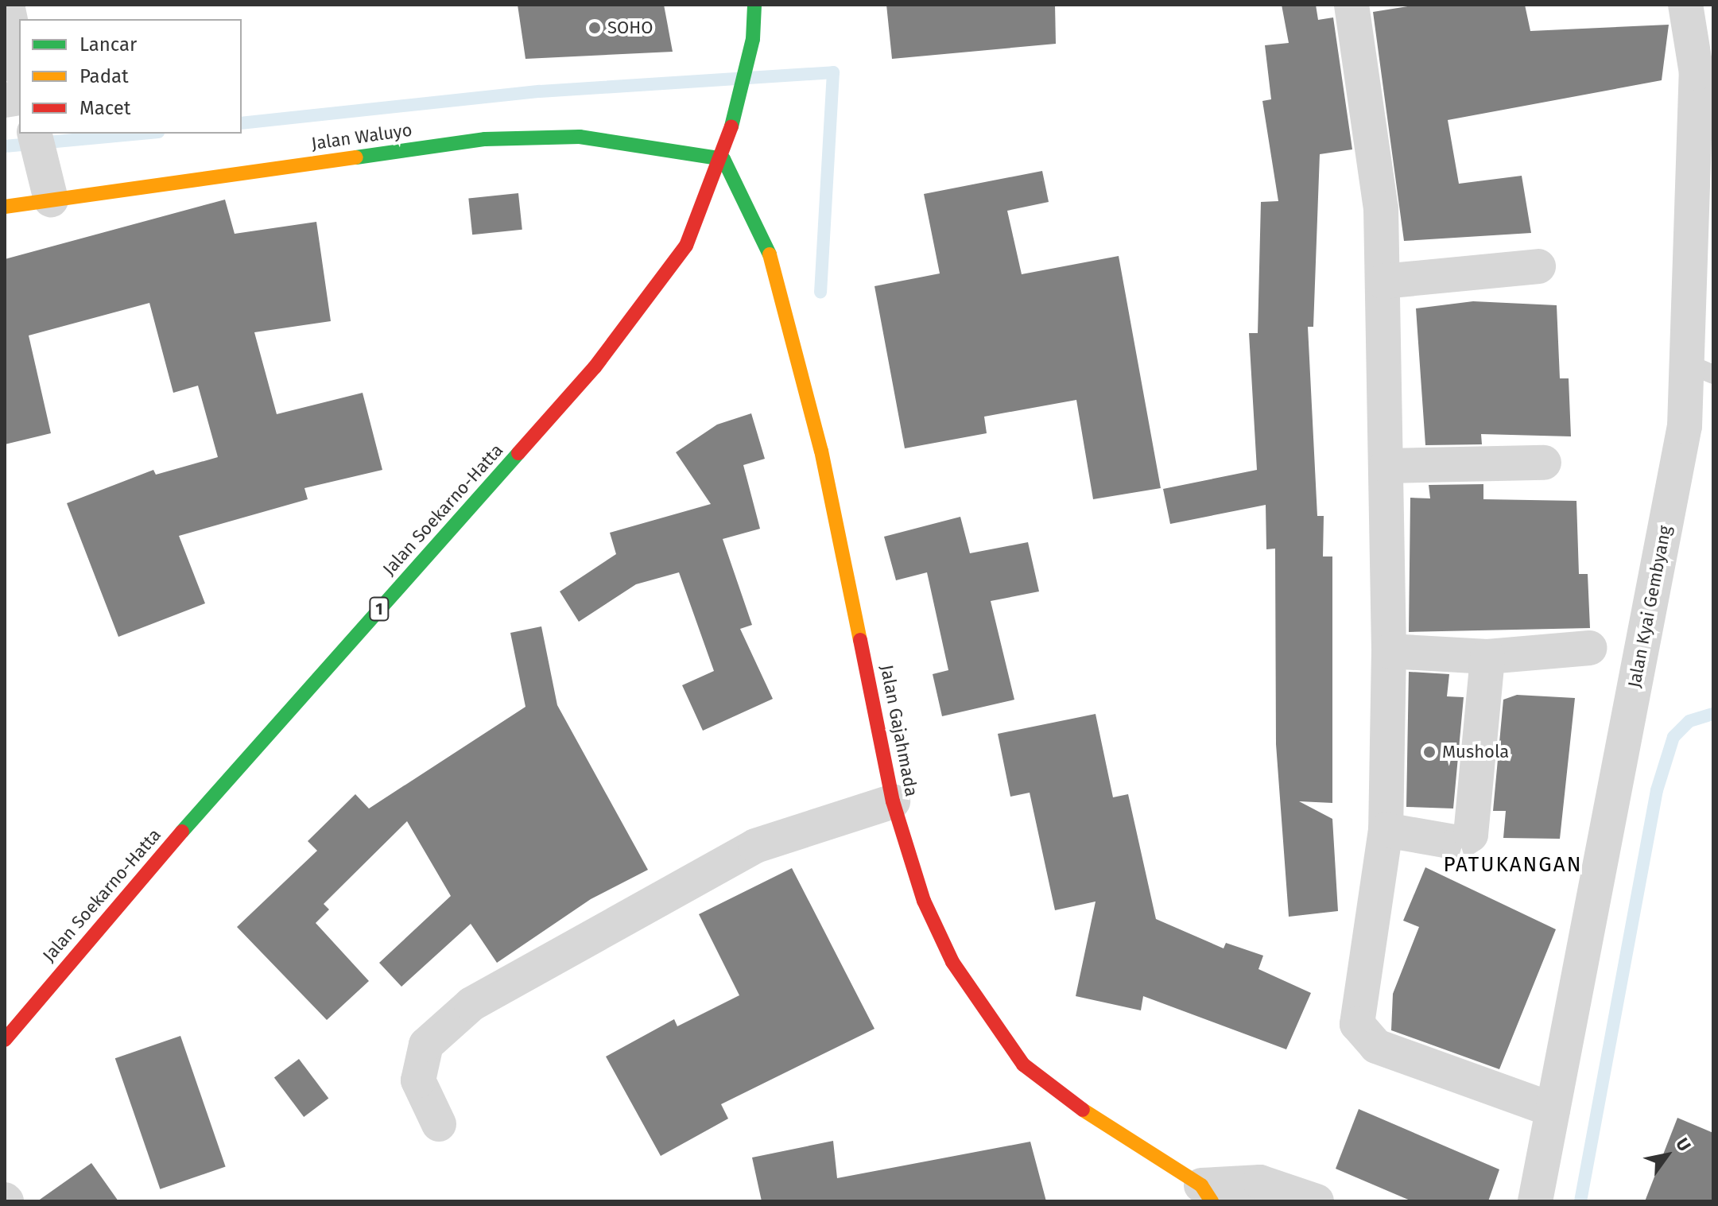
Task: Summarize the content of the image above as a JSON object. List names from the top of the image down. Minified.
{"streets":{"main road":["Jalan Waluyo","Jalan Soekarno-Hatta","1","Jalan Gajahmada"],"street":["Jalan Kyai Gembyang"]},"crossings":[["Jalan Waluyo","Jalan Soekarno-Hatta"],["Jalan Waluyo","Jalan Gajahmada"],["Jalan Soekarno-Hatta","Jalan Gajahmada"]],"districts":["PATUKANGAN"],"places":["SOHO","Mushola"],"legend":["Lancar","Padat","Macet"],"north":"top right"}
